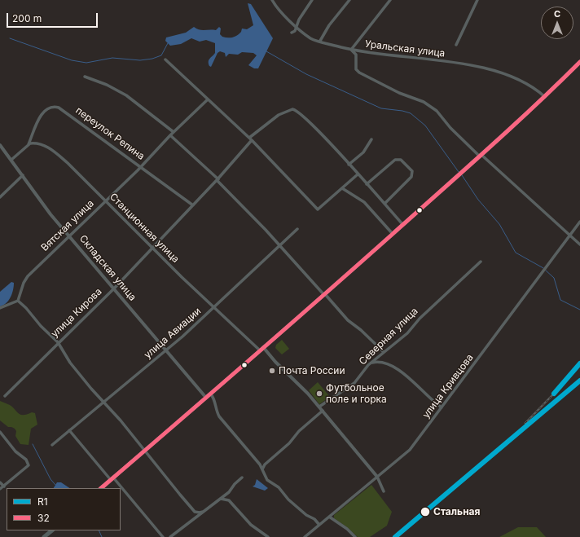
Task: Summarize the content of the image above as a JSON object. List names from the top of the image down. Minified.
{"streets":{"street":["Уральская улица","переулок Репина","Вятская улица","Станционная улица","Складская улица","улица Кирова","улица Авиации","Северная улица","улица Кривцова"]},"crossings":[["переулок Репина","Вятская улица"],["переулок Репина","Станционная улица"],["переулок Репина","улица Кирова"],["Вятская улица","Станционная улица"],["Вятская улица","Складская улица"],["Станционная улица","улица Кирова"],["Станционная улица","улица Авиации"],["Станционная улица","Северная улица"],["Станционная улица","улица Кривцова"],["Складская улица","улица Кирова"],["Складская улица","улица Авиации"]],"places":["Почта России","Футбольное поле и горка","Стальная"],"lines":["transit line 32","transit line R1"],"legend":["R1","32"],"scale_bar":"200 m","north":"top"}
